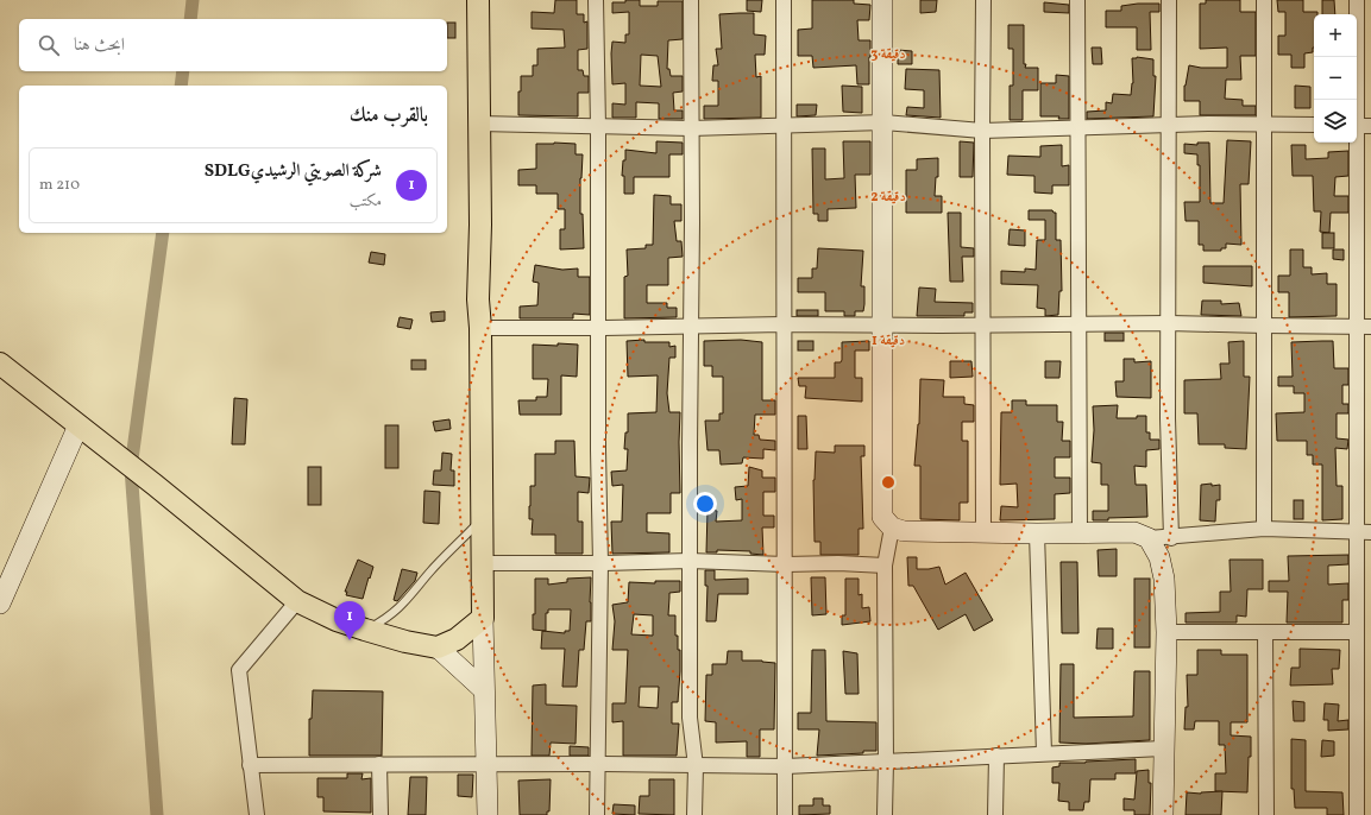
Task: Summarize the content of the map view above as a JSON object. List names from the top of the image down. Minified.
{"page":{"map_buttons":["+","−"],"search":"ابحث هنا","heading":"بالقرب منك","list":[{"mark":"1","name":"شركة الصويتي الرشيديSDLG","note":"مكتب","value":"210 m"}],"pins":"1"},"rings":["3 دقيقة","2 دقيقة","1 دقيقة"]}
